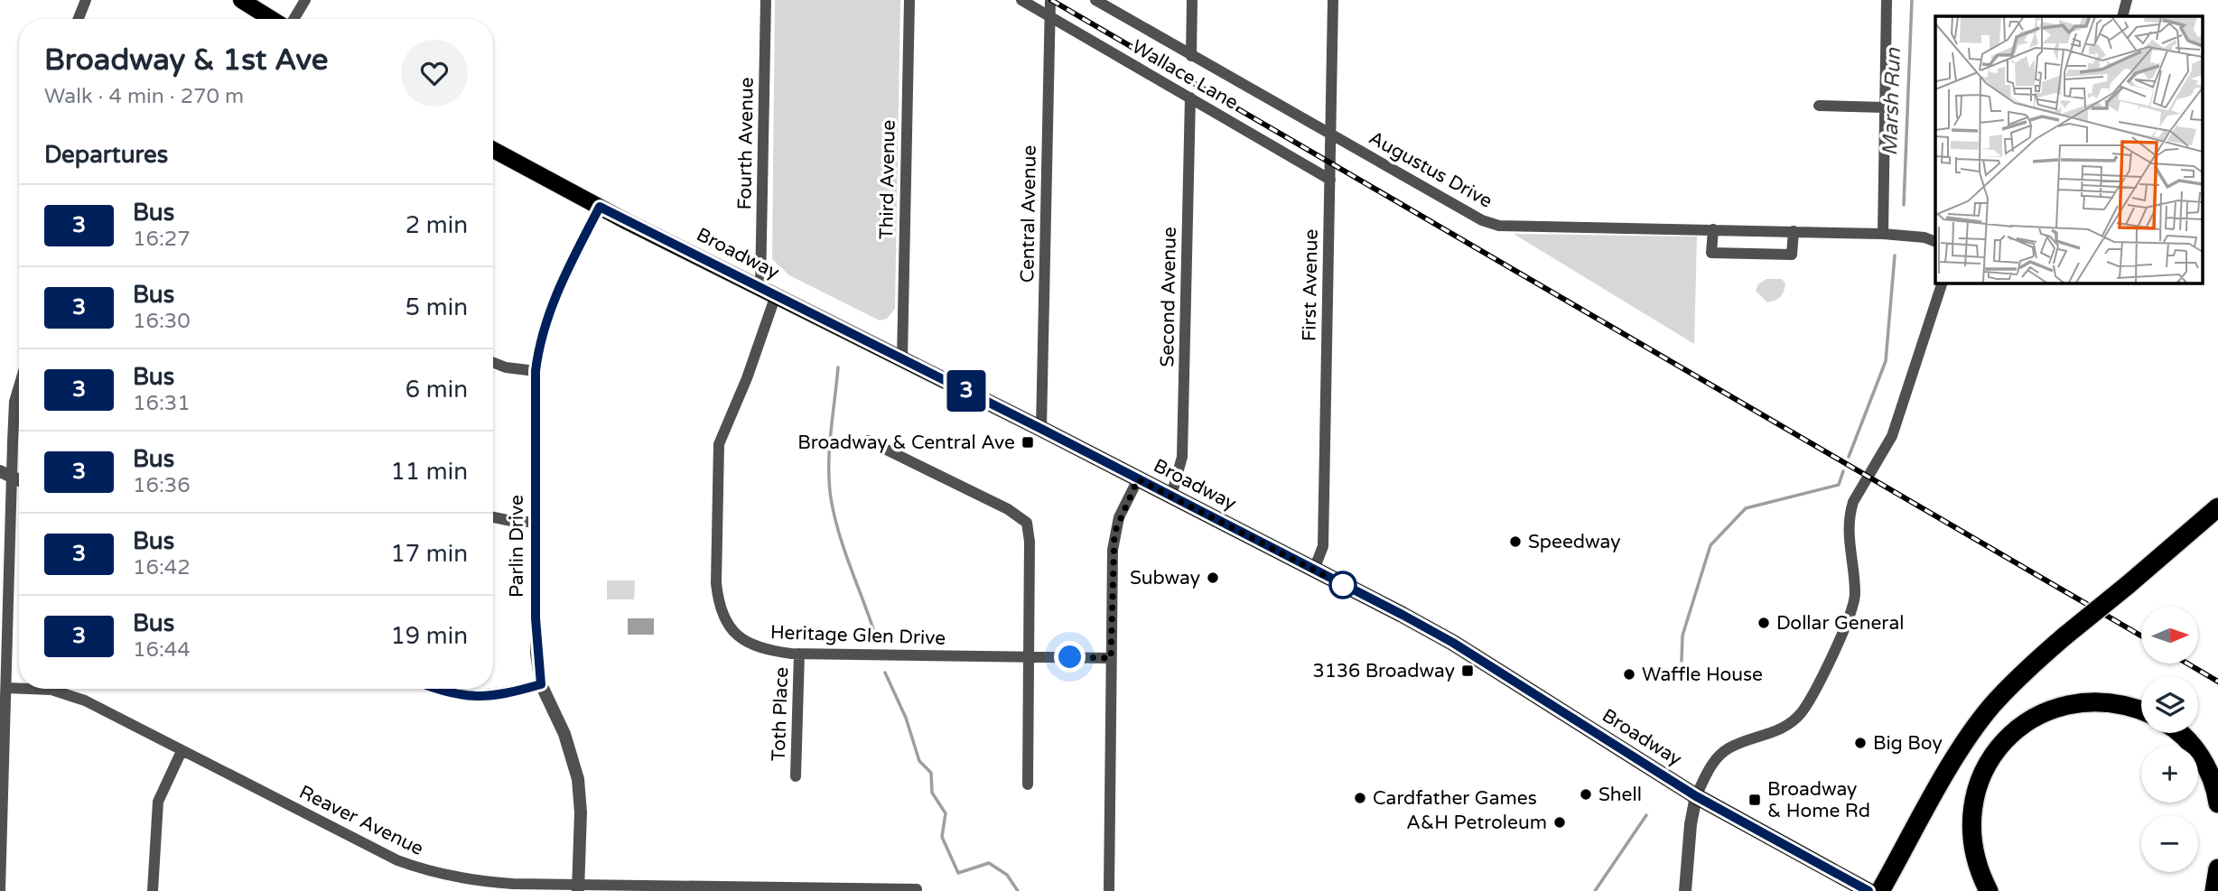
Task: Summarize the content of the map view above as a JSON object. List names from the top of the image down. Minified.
{"streets":{"main road":["Broadway"],"street":["Wallace Lane","Fourth Avenue","Augustus Drive","Third Avenue","Central Avenue","First Avenue","Second Avenue","Parlin Drive","Heritage Glen Drive","Toth Place","Reaver Avenue"]},"crossings":[["Wallace Lane","Central Avenue"],["Wallace Lane","First Avenue"],["Wallace Lane","Second Avenue"],["Fourth Avenue","Broadway"],["Augustus Drive","First Avenue"],["Third Avenue","Broadway"],["Central Avenue","Broadway"],["Broadway","First Avenue"],["Broadway","Second Avenue"],["Broadway","Parlin Drive"],["Broadway","Heritage Glen Drive"],["Parlin Drive","Reaver Avenue"],["Heritage Glen Drive","Toth Place"]],"water":["Marsh Run"],"places":{"transit":["Broadway & Central Ave","3136 Broadway","Broadway & Home Rd"],"other":["Speedway","Subway","Dollar General","Waffle House","Big Boy","Shell","Cardfather Games","A&H Petroleum"]},"lines":["bus line 3"],"north":"right","page":{"on_map":"3","heading":[["Broadway & 1st Ave","Walk · 4 min · 270 m"],"Departures"],"list":[{"mark":"3","name":"Bus","note":"16:27","value":"2 min"},{"mark":"3","name":"Bus","note":"16:30","value":"5 min"},{"mark":"3","name":"Bus","note":"16:31","value":"6 min"},{"mark":"3","name":"Bus","note":"16:36","value":"11 min"},{"mark":"3","name":"Bus","note":"16:42","value":"17 min"},{"mark":"3","name":"Bus","note":"16:44","value":"19 min"}],"map_buttons":["+","−"]}}
